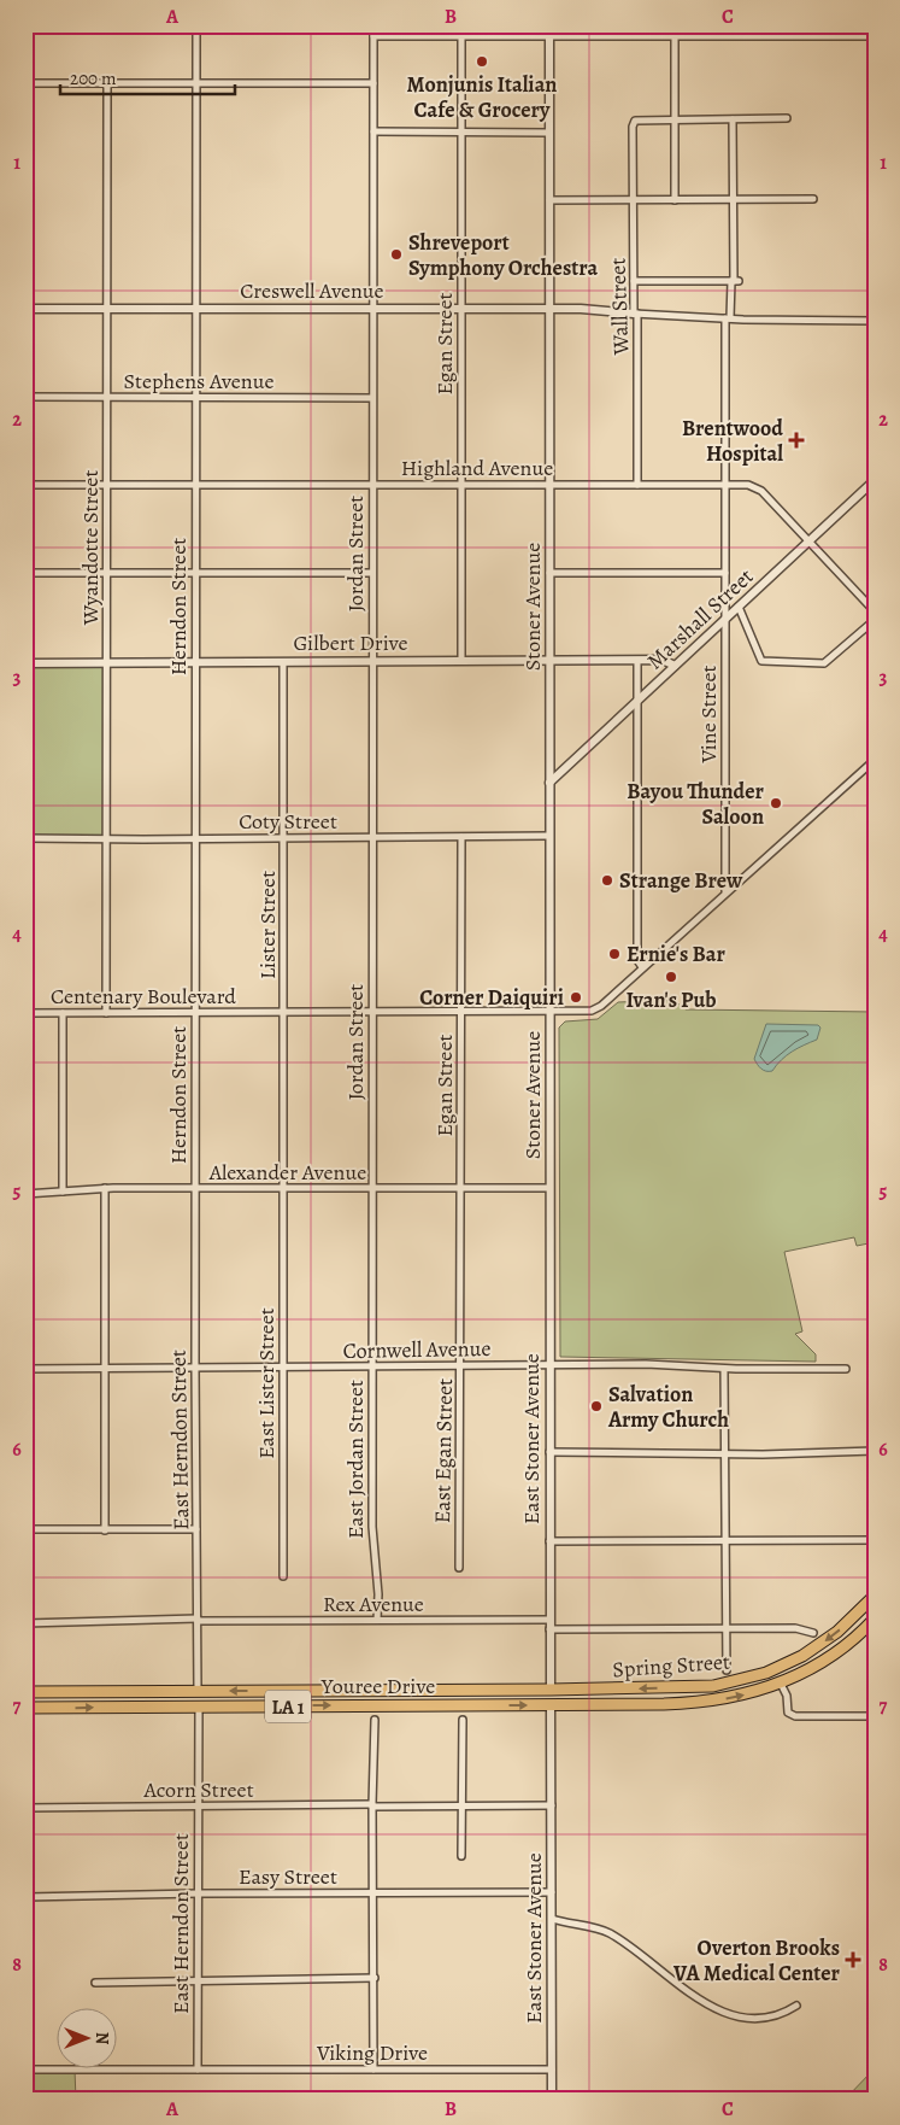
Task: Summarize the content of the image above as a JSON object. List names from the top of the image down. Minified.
{"streets":{"main road":["Spring Street","Youree Drive","LA 1"],"street":["Creswell Avenue","Wall Street","Egan Street","Stephens Avenue","Highland Avenue","Wyandotte Street","Jordan Street","Herndon Street","Stoner Avenue","Marshall Street","Gilbert Drive","Vine Street","Coty Street","Lister Street","Centenary Boulevard","Alexander Avenue","Cornwell Avenue","East Lister Street","East Stoner Avenue","East Herndon Street","East Egan Street","East Jordan Street","Rex Avenue","Acorn Street","Easy Street","Viking Drive"]},"crossings":[["Creswell Avenue","Wall Street"],["Creswell Avenue","Egan Street"],["Creswell Avenue","Wyandotte Street"],["Creswell Avenue","Jordan Street"],["Creswell Avenue","Herndon Street"],["Creswell Avenue","Stoner Avenue"],["Creswell Avenue","Vine Street"],["Wall Street","Highland Avenue"],["Egan Street","Highland Avenue"],["Egan Street","Gilbert Drive"],["Egan Street","Coty Street"],["Egan Street","Centenary Boulevard"],["Egan Street","Alexander Avenue"],["Egan Street","East Egan Street"],["Stephens Avenue","Wyandotte Street"],["Stephens Avenue","Jordan Street"],["Stephens Avenue","Herndon Street"],["Highland Avenue","Wyandotte Street"],["Highland Avenue","Jordan Street"],["Highland Avenue","Herndon Street"],["Highland Avenue","Stoner Avenue"],["Highland Avenue","Marshall Street"],["Highland Avenue","Vine Street"],["Wyandotte Street","Gilbert Drive"],["Wyandotte Street","Coty Street"],["Wyandotte Street","Centenary Boulevard"],["Jordan Street","Gilbert Drive"],["Jordan Street","Coty Street"],["Jordan Street","Centenary Boulevard"],["Jordan Street","Alexander Avenue"],["Jordan Street","East Jordan Street"],["Herndon Street","Gilbert Drive"],["Herndon Street","Coty Street"],["Herndon Street","Centenary Boulevard"],["Herndon Street","Alexander Avenue"],["Herndon Street","East Herndon Street"],["Stoner Avenue","Marshall Street"],["Stoner Avenue","Gilbert Drive"],["Stoner Avenue","Coty Street"],["Stoner Avenue","Centenary Boulevard"],["Stoner Avenue","Alexander Avenue"],["Stoner Avenue","East Stoner Avenue"],["Marshall Street","Gilbert Drive"],["Marshall Street","Vine Street"],["Gilbert Drive","Lister Street"],["Vine Street","Centenary Boulevard"],["Coty Street","Lister Street"],["Lister Street","Centenary Boulevard"],["Lister Street","Alexander Avenue"],["Lister Street","East Lister Street"],["Alexander Avenue","East Lister Street"],["Alexander Avenue","East Stoner Avenue"],["Alexander Avenue","East Herndon Street"],["Alexander Avenue","East Egan Street"],["Alexander Avenue","East Jordan Street"],["Cornwell Avenue","East Lister Street"],["Cornwell Avenue","East Stoner Avenue"],["Cornwell Avenue","East Herndon Street"],["Cornwell Avenue","East Egan Street"],["Cornwell Avenue","East Jordan Street"],["East Stoner Avenue","Rex Avenue"],["East Stoner Avenue","Spring Street"],["East Stoner Avenue","Youree Drive"],["East Stoner Avenue","Acorn Street"],["East Stoner Avenue","Easy Street"],["East Stoner Avenue","Viking Drive"],["East Herndon Street","Rex Avenue"],["East Herndon Street","Youree Drive"],["East Herndon Street","Acorn Street"],["East Herndon Street","Easy Street"],["East Herndon Street","Viking Drive"],["East Jordan Street","Rex Avenue"],["Spring Street","Youree Drive"]],"places":{"other":["Monjunis Italian Cafe & Grocery","Shreveport Symphony Orchestra","Bayou Thunder Saloon","Strange Brew","Ernie's Bar","Ivan's Pub","Corner Daiquiri","Salvation Army Church"],"health":["Brentwood Hospital","Overton Brooks VA Medical Center"]},"scale_bar":"200 m","north":"right","grid":{"columns":["A","B","C"],"rows":["1","2","3","4","5","6","7","8"]}}
